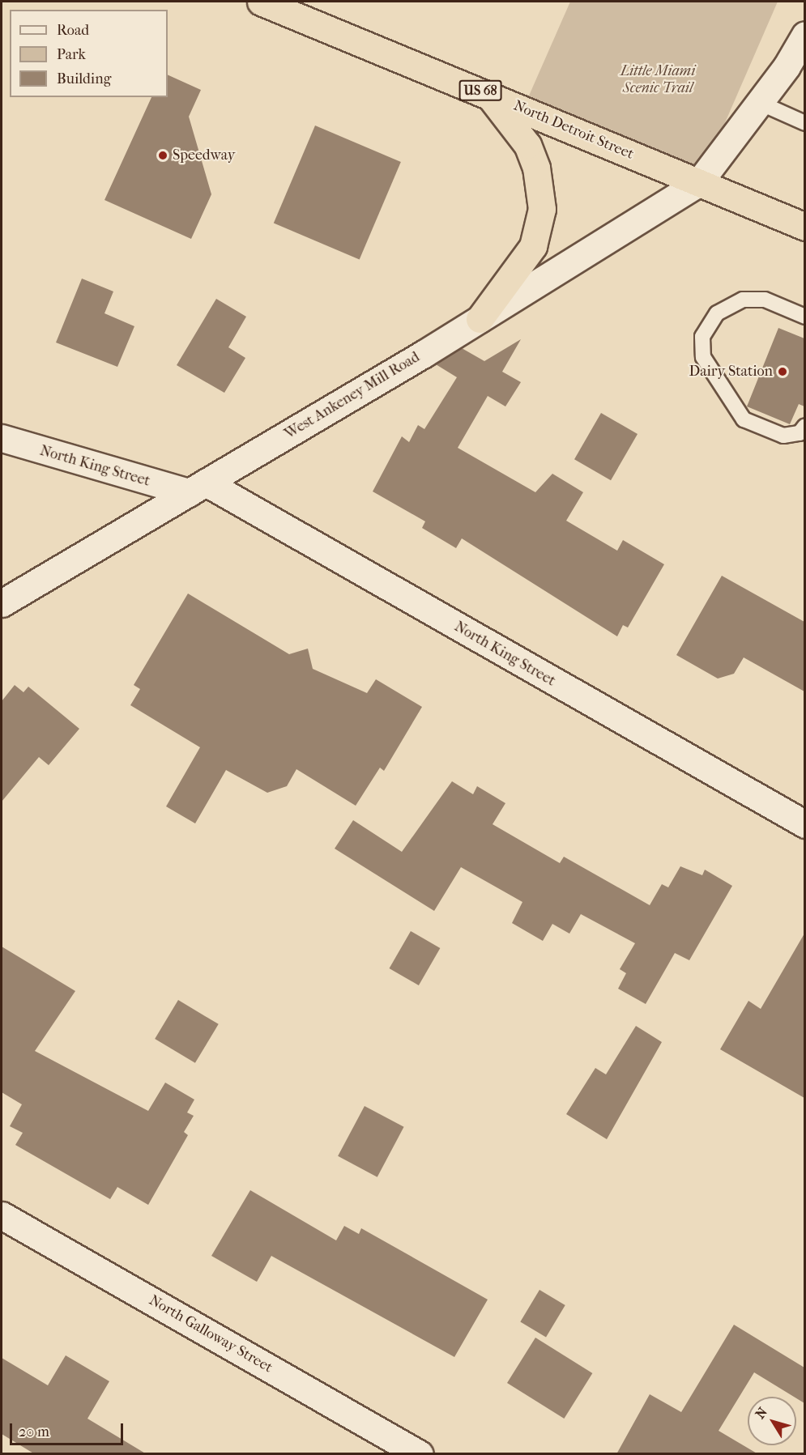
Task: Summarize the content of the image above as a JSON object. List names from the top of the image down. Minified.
{"streets":{"highway":["US 68","North Detroit Street"],"street":["West Ankeney Mill Road","North King Street","North Galloway Street"]},"crossings":[["North Detroit Street","West Ankeney Mill Road"],["West Ankeney Mill Road","North King Street"]],"parks":["Little Miami Scenic Trail"],"places":["Speedway","Dairy Station"],"legend":["Road","Park","Building"],"scale_bar":"20 m","north":"top left"}
